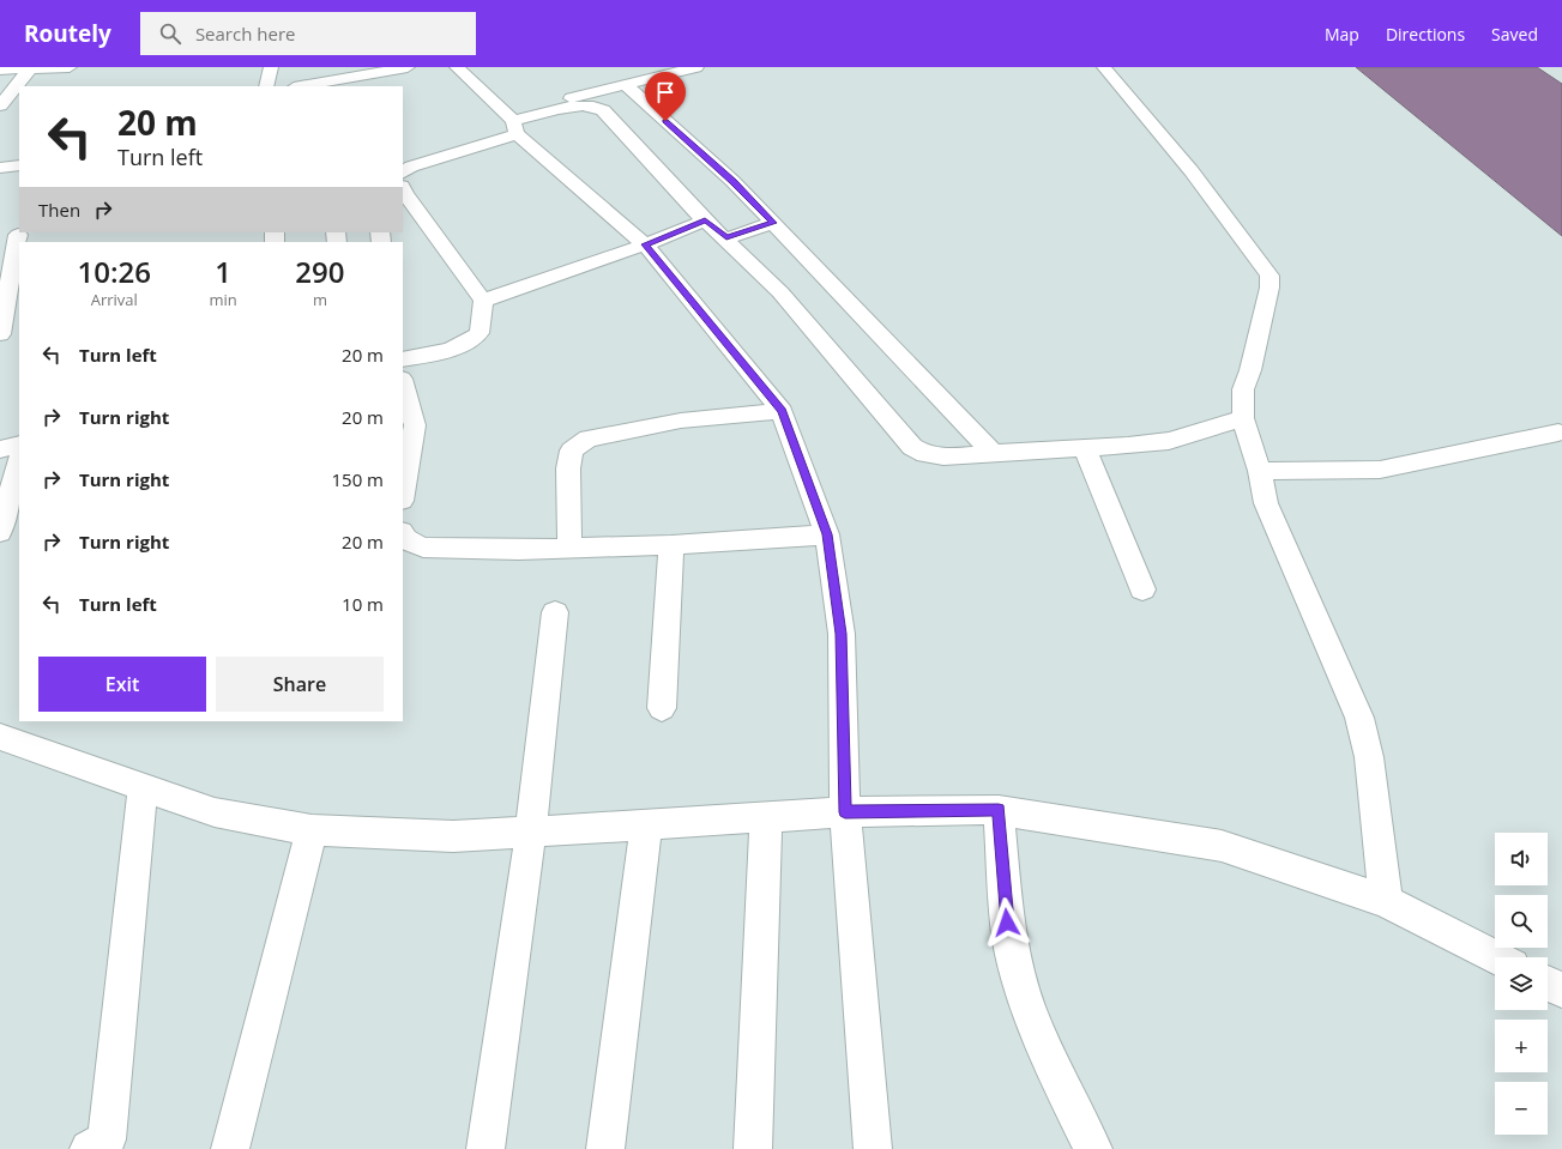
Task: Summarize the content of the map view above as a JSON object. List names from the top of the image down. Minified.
{"page":{"header":"Routely","search":"Search here","nav":["Map","Directions","Saved"],"turn":["20 m","Turn left"],"then":"Then","eta":["10:26","Arrival","1","min","290","m"],"list":[{"name":"Turn left","value":"20 m"},{"name":"Turn right","value":"20 m"},{"name":"Turn right","value":"150 m"},{"name":"Turn right","value":"20 m"},{"name":"Turn left","value":"10 m"}],"buttons":["Exit","Share"],"map_buttons":["+","−"]}}
